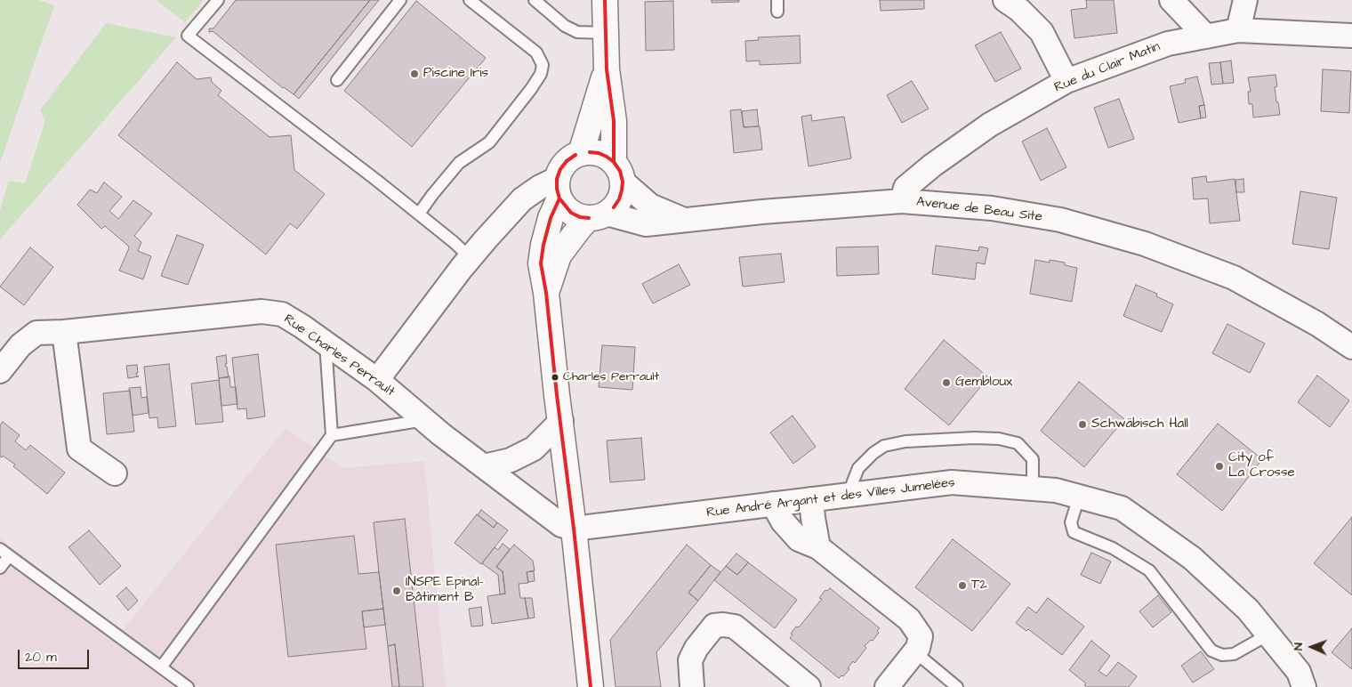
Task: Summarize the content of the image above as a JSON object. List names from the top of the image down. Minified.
{"streets":{"street":["Rue du Clair Matin","Avenue de Beau Site","Rue Charles Perrault","Rue André Argant et des Villes Jumelées"]},"crossings":[["Rue du Clair Matin","Avenue de Beau Site"],["Rue Charles Perrault","Rue André Argant et des Villes Jumelées"]],"places":["Piscine Iris","Charles Perrault","Gembloux","Schwäbisch Hall","City of La Crosse","T2","INSPE Epinal- Bâtiment B"],"scale_bar":"20 m","north":"left"}
